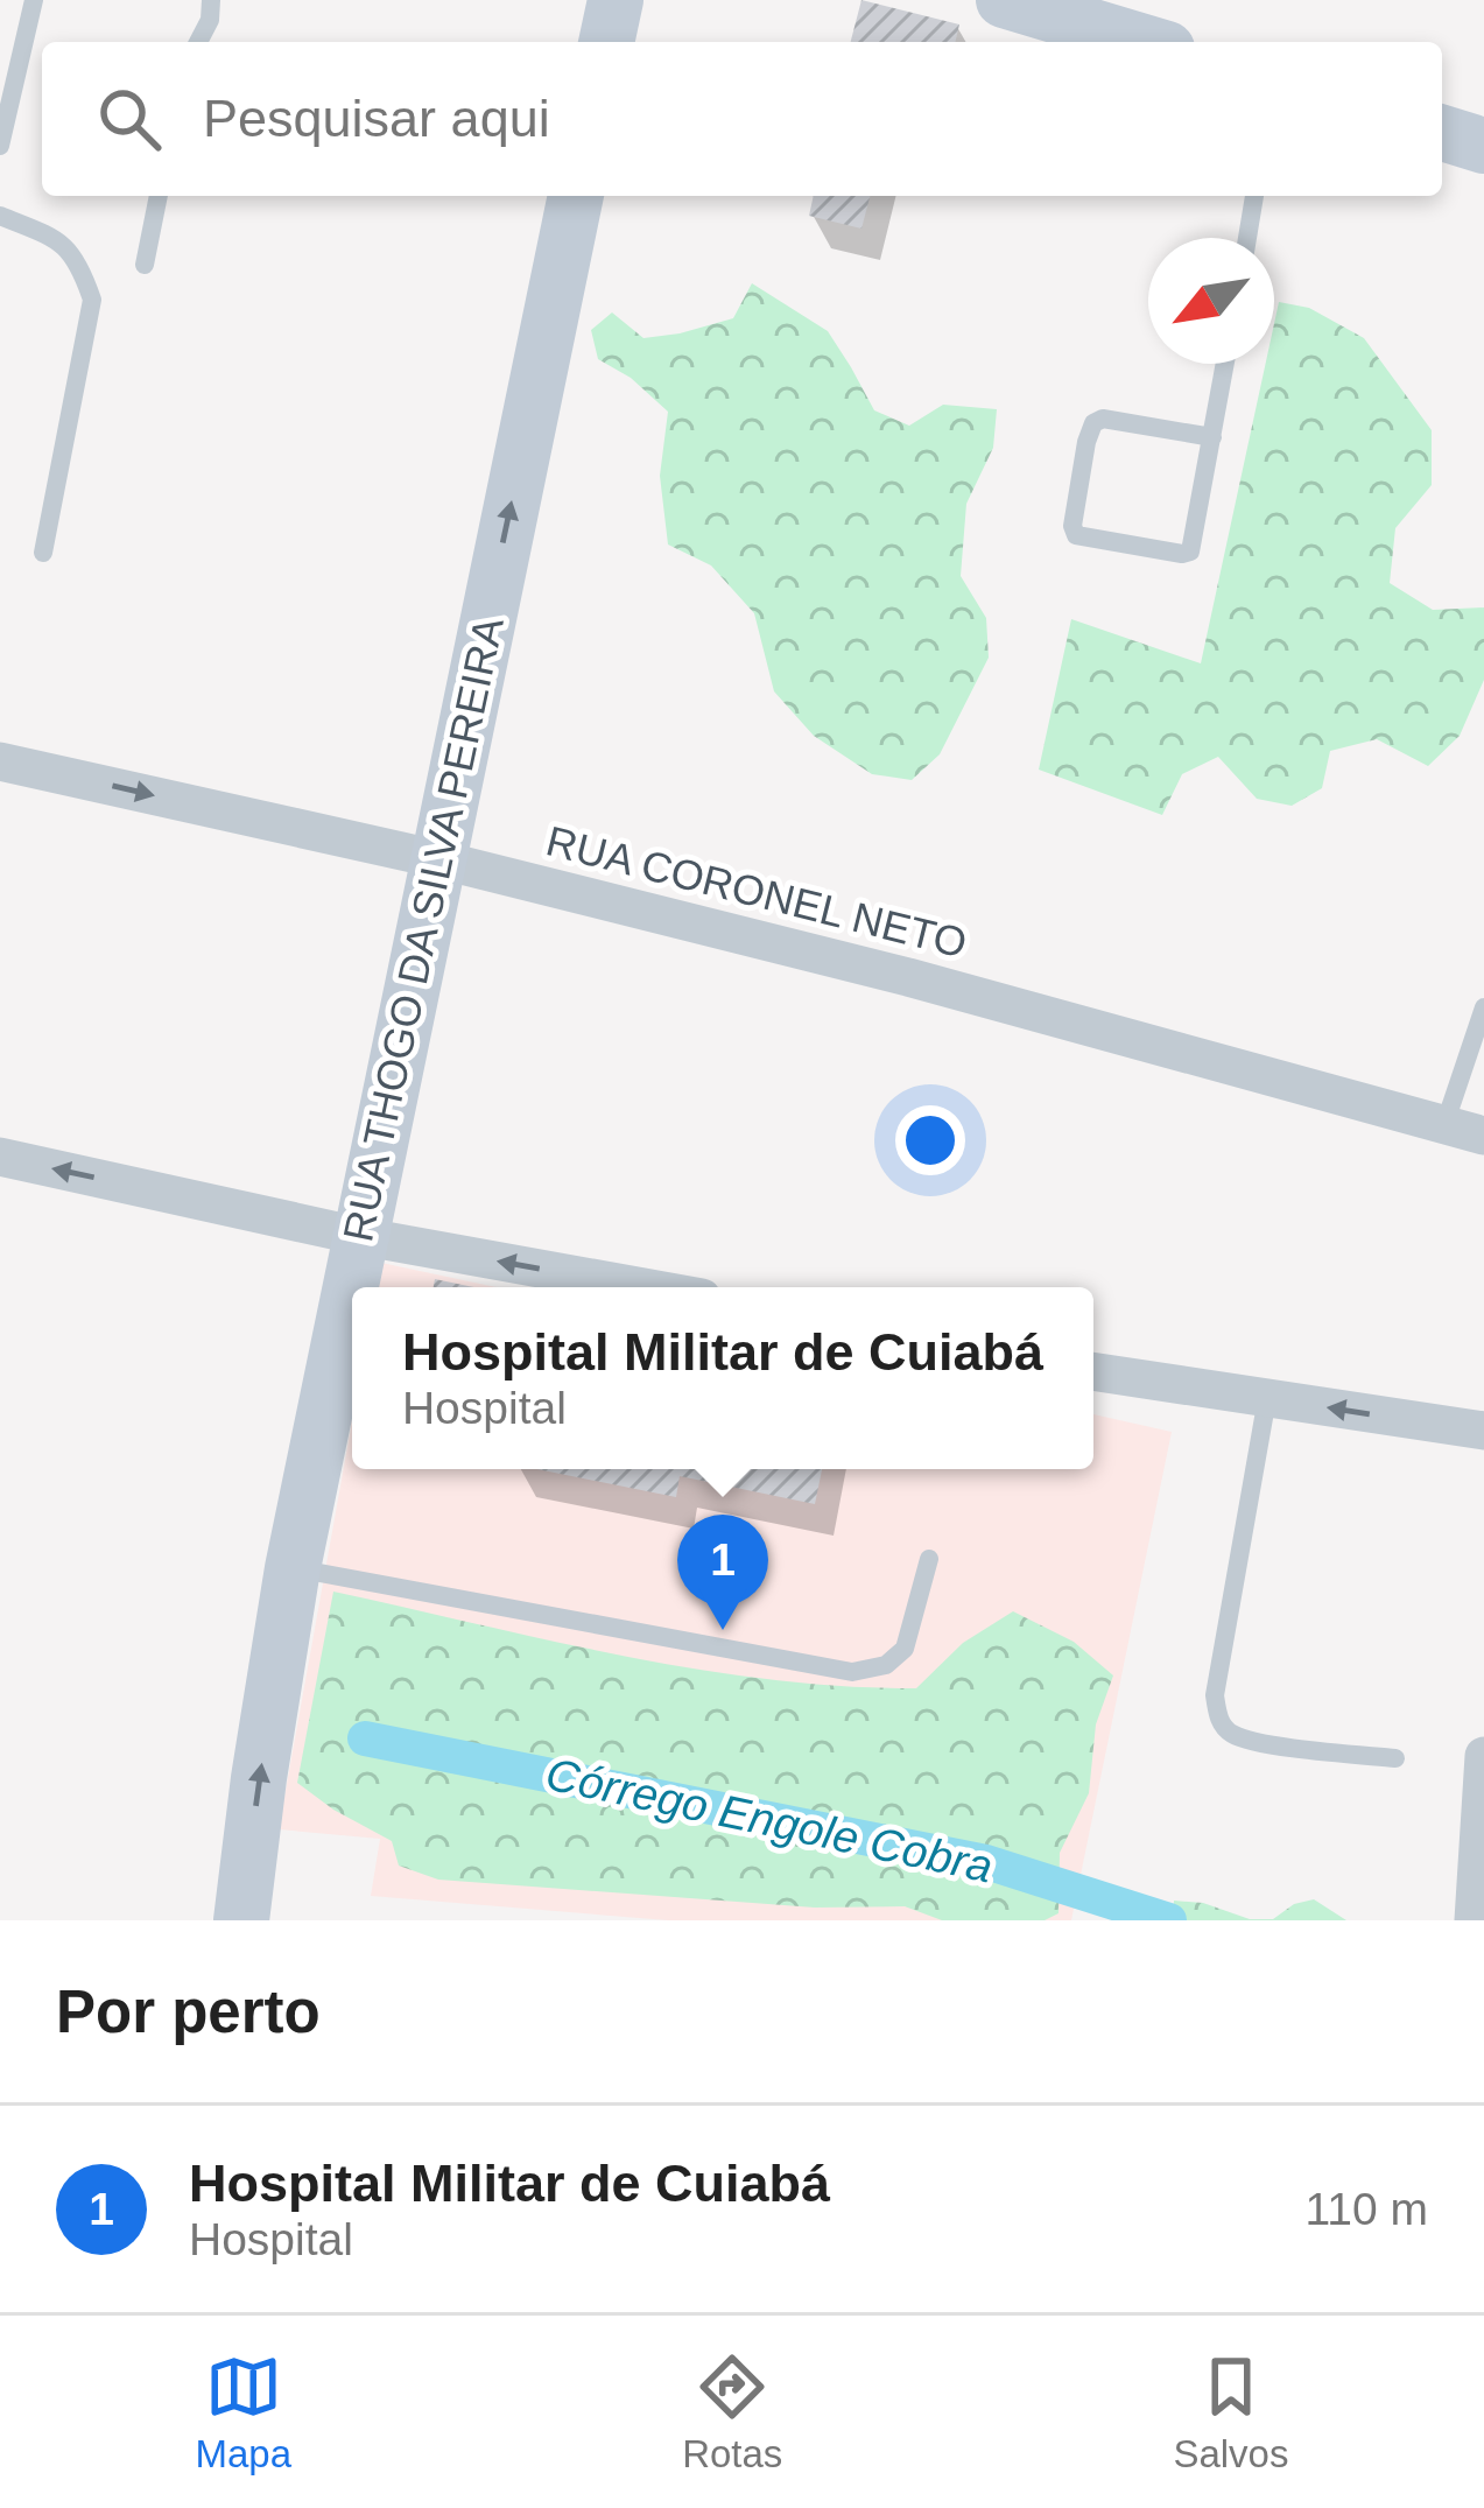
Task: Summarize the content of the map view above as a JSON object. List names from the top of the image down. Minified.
{"streets":{"street":["RUA CORONEL NETO","RUA THOGO DA SILVA PEREIRA"]},"crossings":[["RUA CORONEL NETO","RUA THOGO DA SILVA PEREIRA"]],"one_way":["RUA THOGO DA SILVA PEREIRA"],"water":["Córrego Engole Cobra"],"north":"bottom left","page":{"search":"Pesquisar aqui","popup":["Hospital Militar de Cuiabá","Hospital"],"pins":"1","heading":"Por perto","list":[{"mark":"1","name":"Hospital Militar de Cuiabá","note":"Hospital","value":"110 m"}],"nav":["Mapa","Rotas","Salvos"]}}
